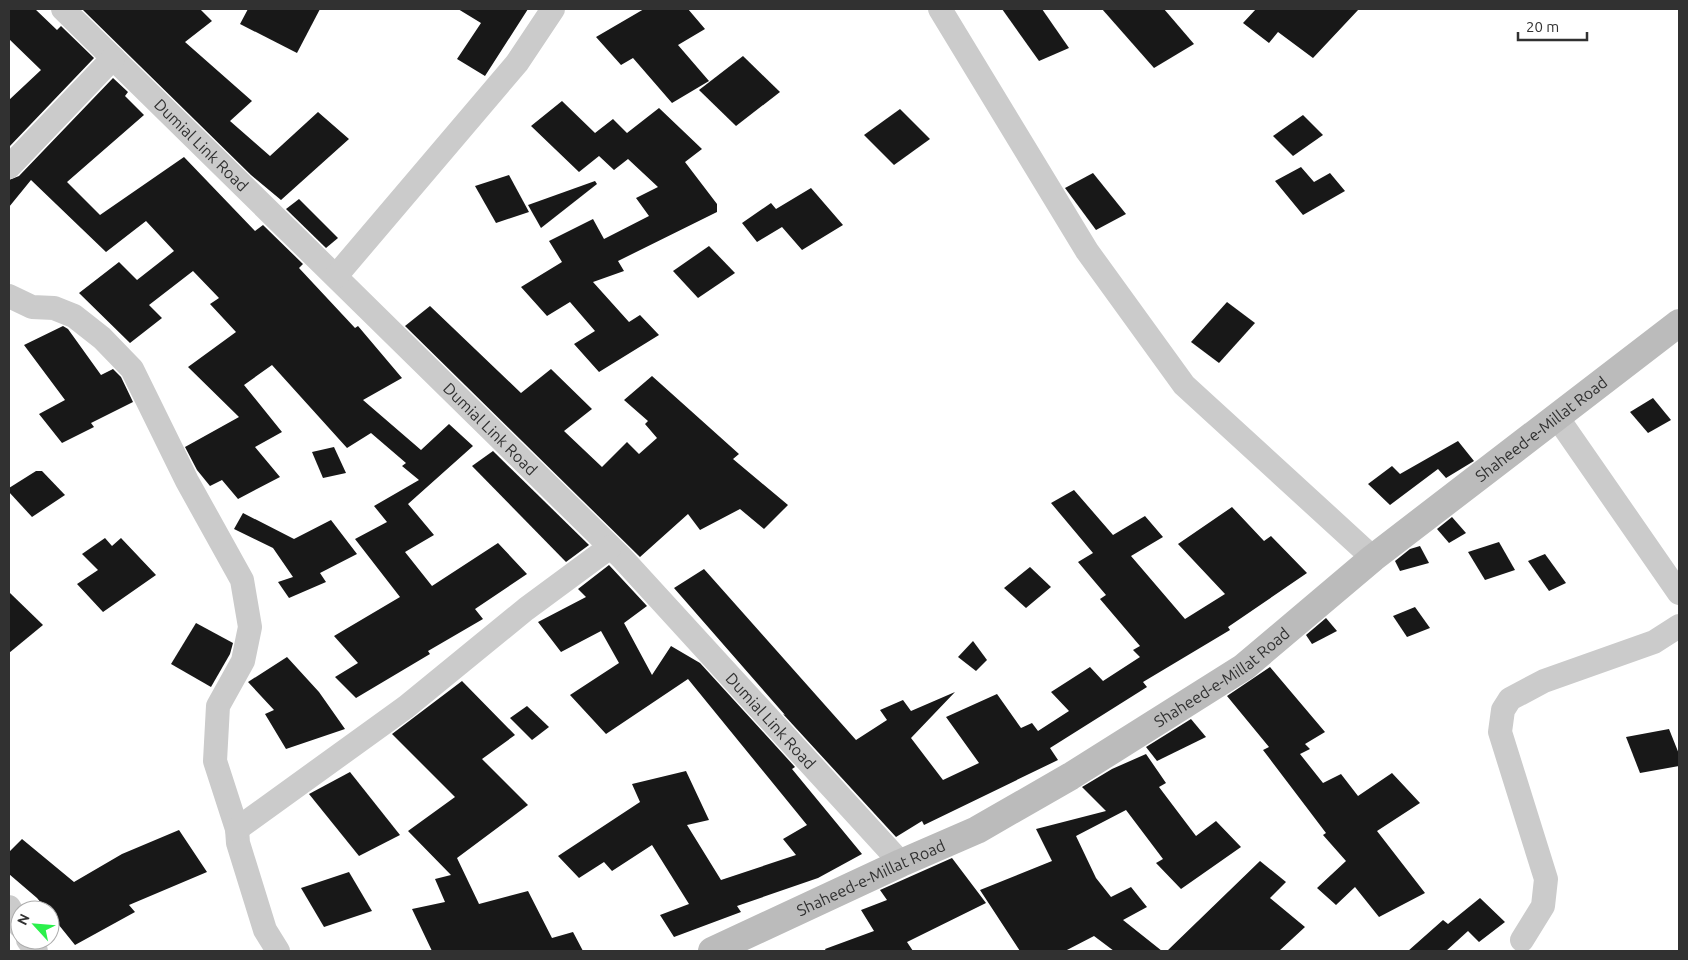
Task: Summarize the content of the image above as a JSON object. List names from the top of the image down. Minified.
{"streets":{"main road":["Shaheed-e-Millat Road"],"street":["Dumial Link Road"]},"crossings":[["Dumial Link Road","Shaheed-e-Millat Road"]],"scale_bar":"20 m","north":"top left"}
